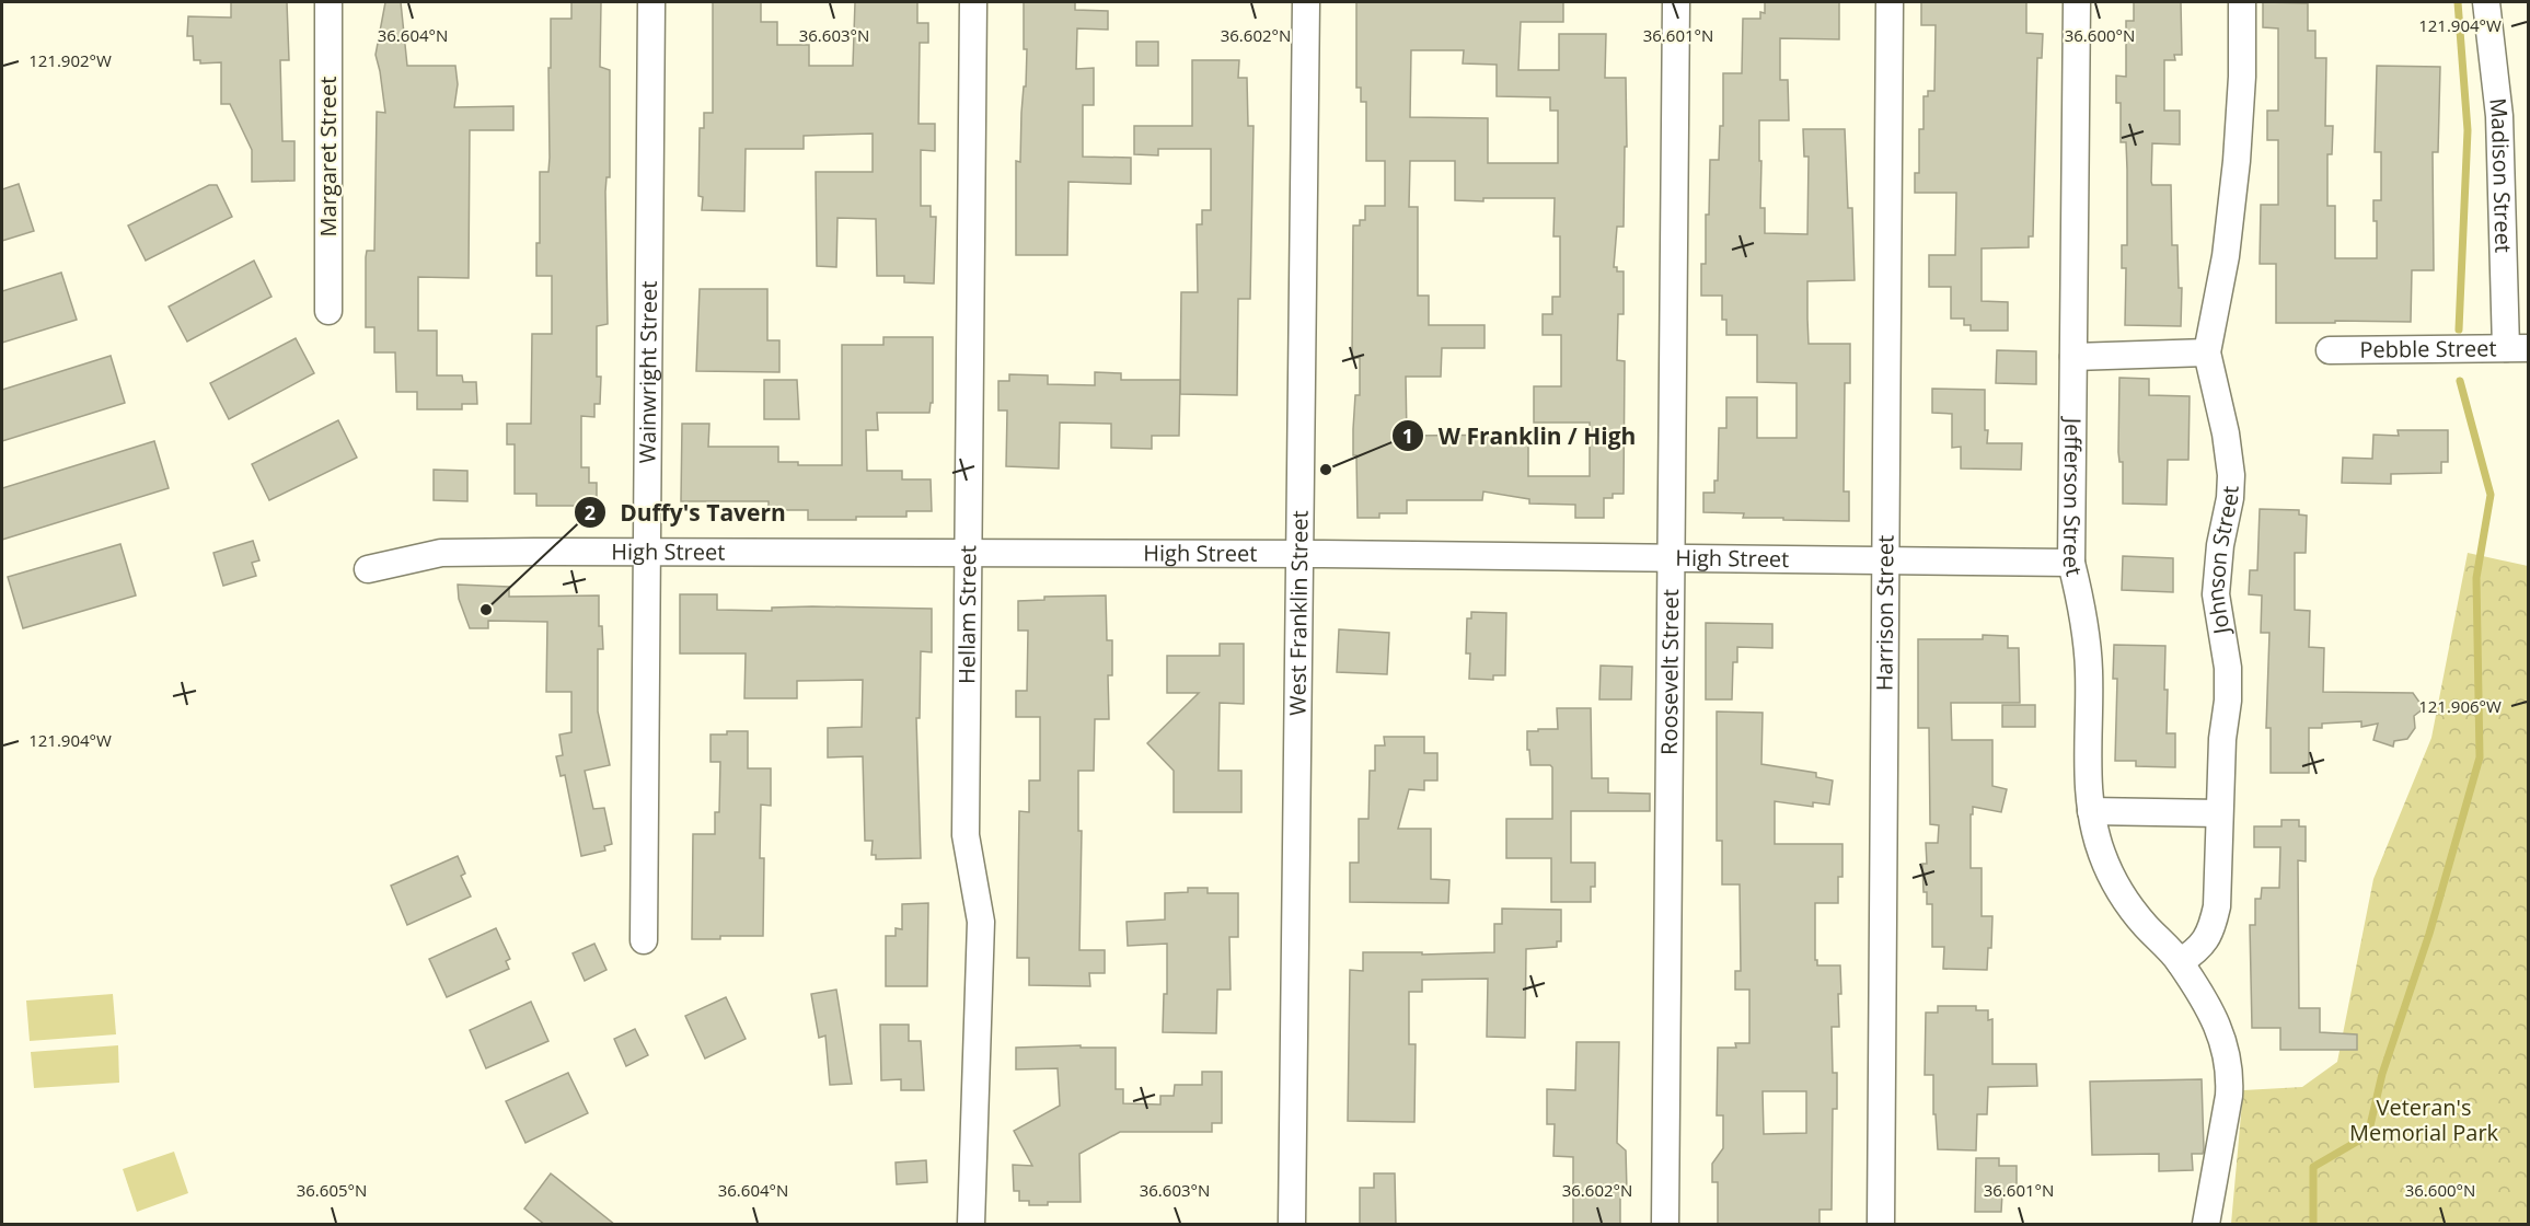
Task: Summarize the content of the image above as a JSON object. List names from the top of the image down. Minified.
{"streets":{"street":["Margaret Street","Madison Street","Pebble Street","Wainwright Street","Jefferson Street","High Street","Johnson Street","West Franklin Street","Harrison Street","Hellam Street","Roosevelt Street"]},"crossings":[["Madison Street","Pebble Street"],["Wainwright Street","High Street"],["Jefferson Street","High Street"],["Jefferson Street","Johnson Street"],["High Street","West Franklin Street"],["High Street","Harrison Street"],["High Street","Hellam Street"],["High Street","Roosevelt Street"]],"parks":["Veteran's Memorial Park"],"places":["W Franklin / High","Duffy's Tavern"],"coordinates":["121.904°W","36.604°N","36.603°N","36.602°N","36.601°N","36.600°N","121.902°W","121.906°W","36.605°N"]}
